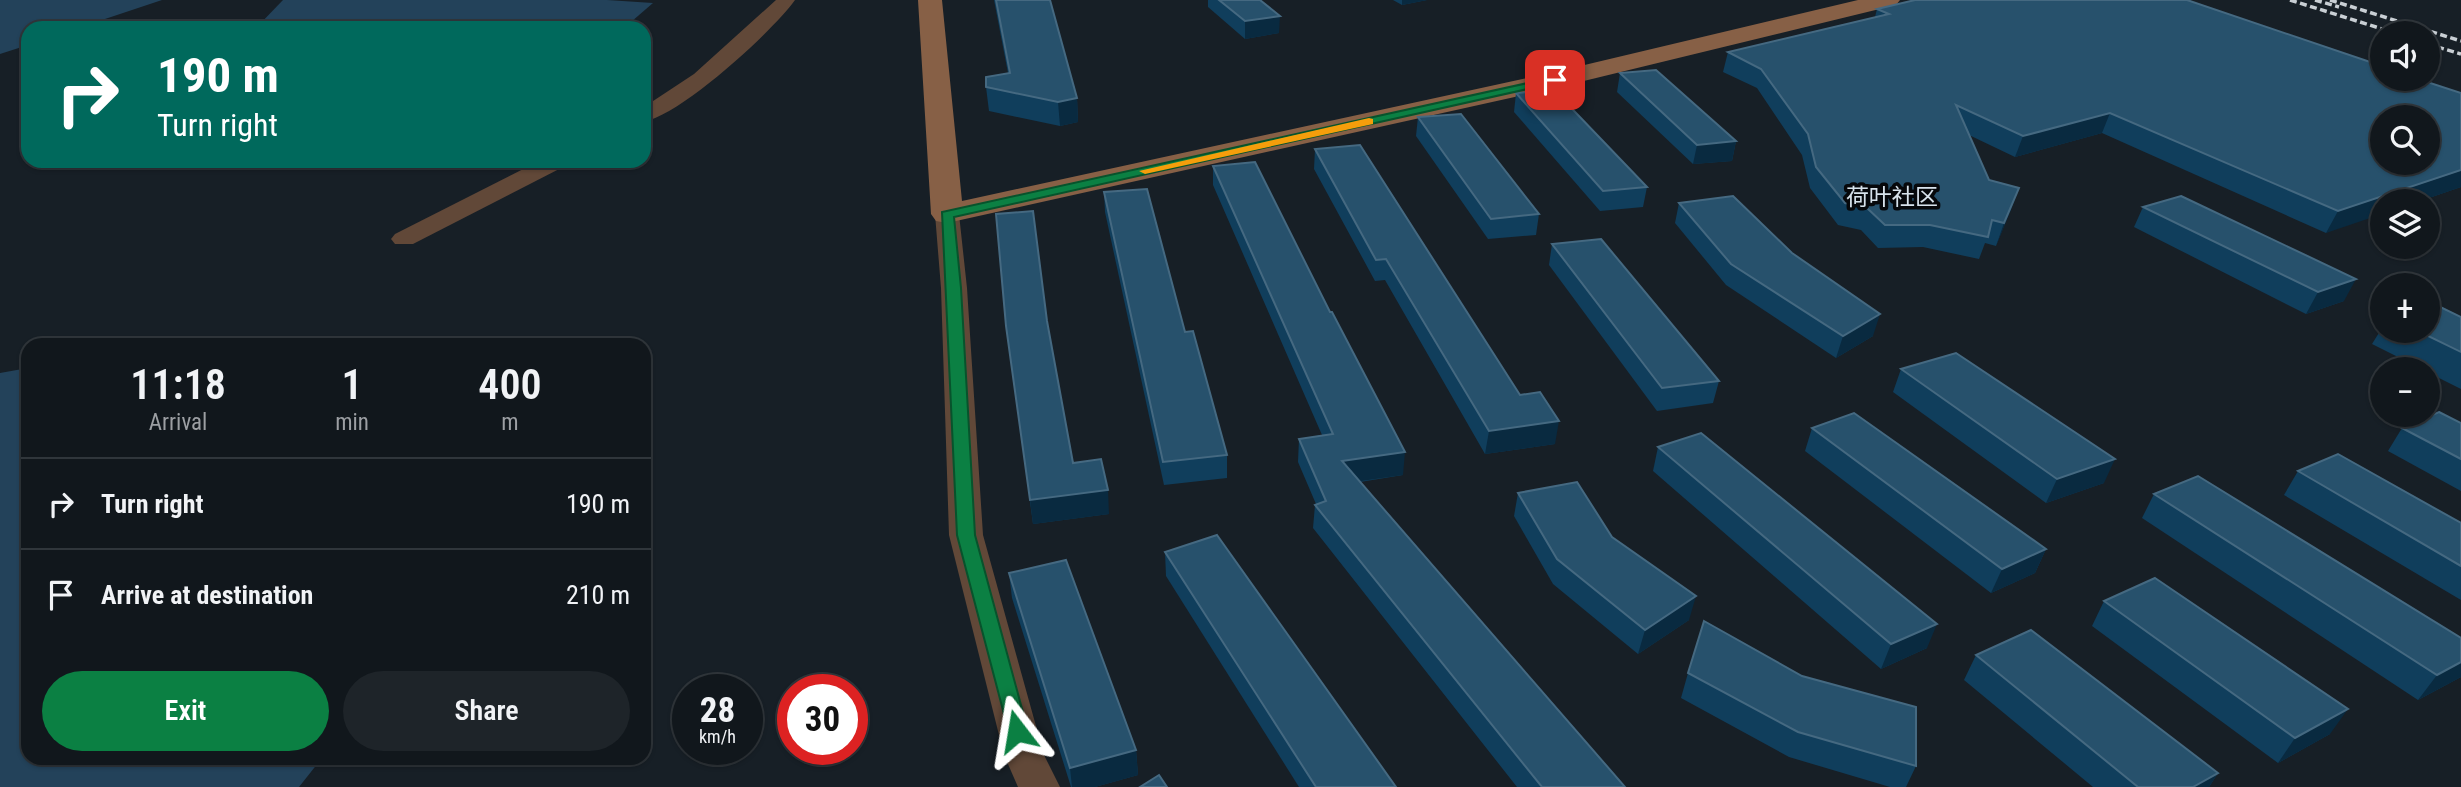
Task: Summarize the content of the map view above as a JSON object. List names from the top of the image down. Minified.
{"districts":["荷叶社区"],"page":{"map_buttons":["+","−"],"turn":["190 m","Turn right"],"eta":["11:18","Arrival","1","min","400","m"],"list":[{"name":"Turn right","value":"190 m"},{"name":"Arrive at destination","value":"210 m"}],"buttons":["Exit","Share"],"speed":"28 km/h","limit":"30"}}
